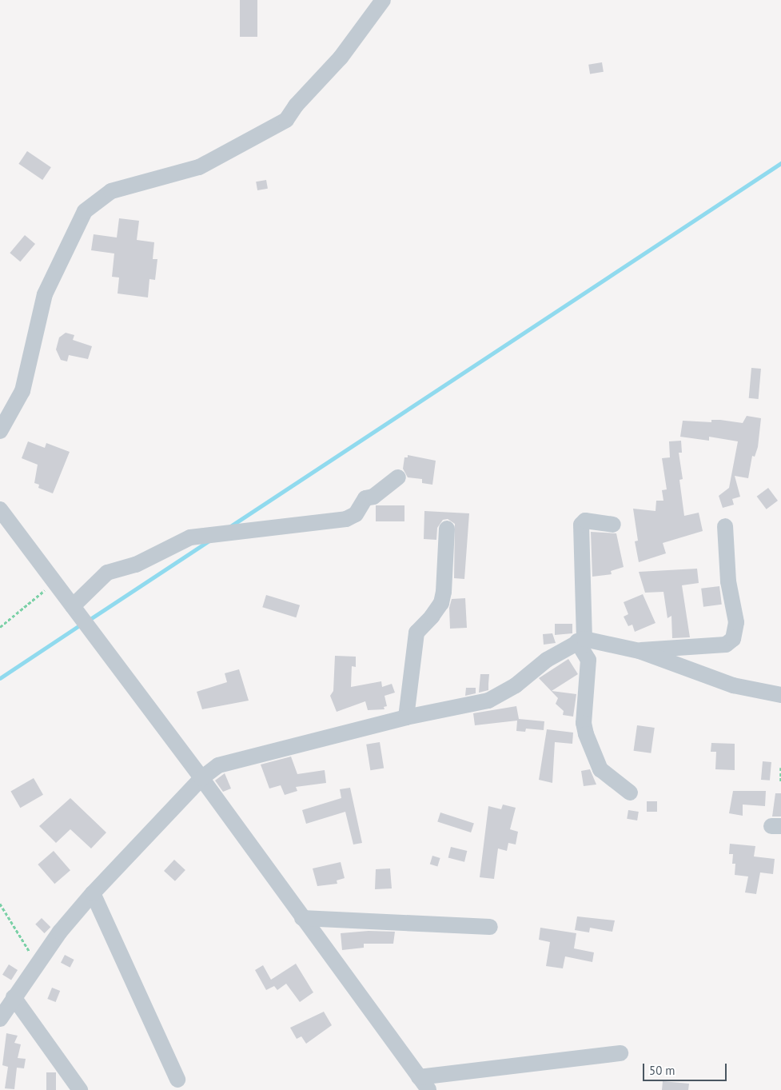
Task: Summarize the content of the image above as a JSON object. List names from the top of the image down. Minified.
{"scale_bar":"50 m"}
